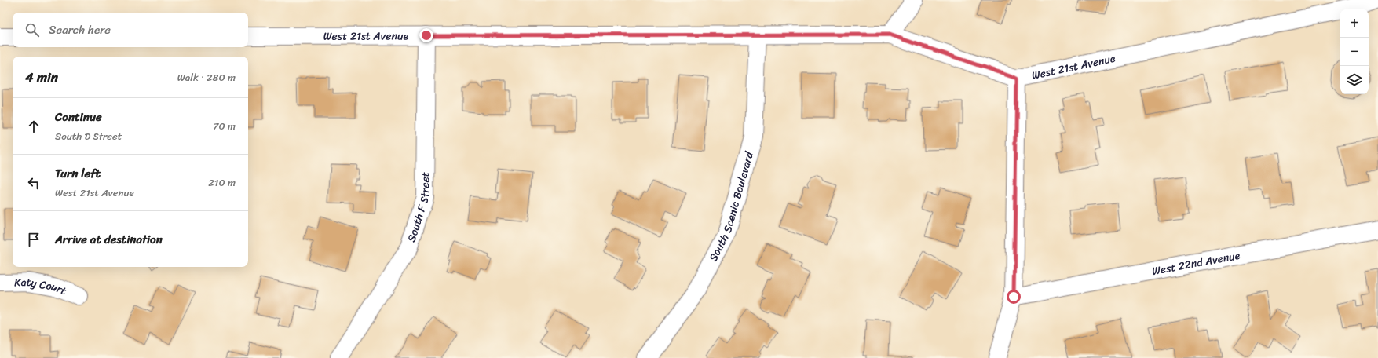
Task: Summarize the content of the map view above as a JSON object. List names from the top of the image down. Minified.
{"streets":{"street":["West 21st Avenue","South F Street","South Scenic Boulevard","West 22nd Avenue","Katy Court"]},"crossings":[["West 21st Avenue","South F Street"],["West 21st Avenue","South Scenic Boulevard"]],"page":{"map_buttons":["+","−"],"search":"Search here","heading":["4 min","Walk · 280 m"],"list":[["Continue","South D Street","70 m"],["Turn left","West 21st Avenue","210 m"],"Arrive at destination"]}}
